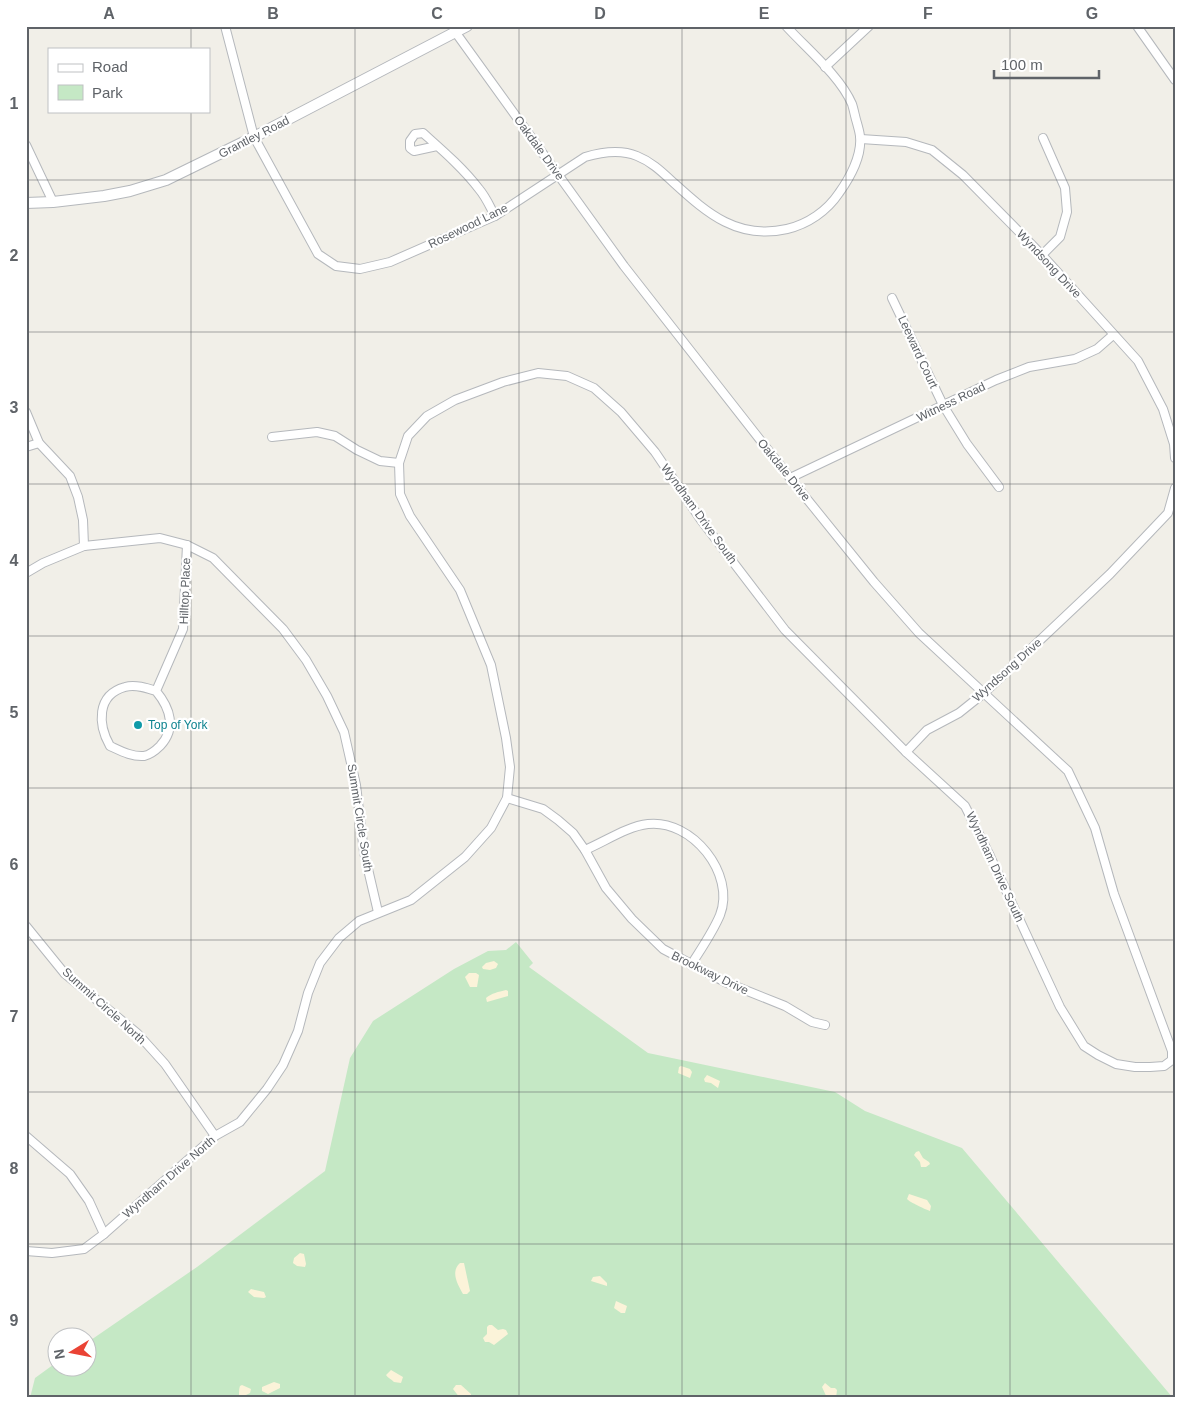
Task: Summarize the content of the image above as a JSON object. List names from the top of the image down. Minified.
{"streets":{"street":["Grantley Road","Oakdale Drive","Rosewood Lane","Wyndsong Drive","Leeward Court","Witness Road","Wyndham Drive South","Hilltop Place","Summit Circle South","Brookway Drive","Summit Circle North","Wyndham Drive North"]},"crossings":[["Grantley Road","Oakdale Drive"],["Grantley Road","Rosewood Lane"],["Oakdale Drive","Rosewood Lane"],["Oakdale Drive","Wyndsong Drive"],["Oakdale Drive","Witness Road"],["Oakdale Drive","Wyndham Drive South"],["Rosewood Lane","Wyndsong Drive"],["Wyndsong Drive","Witness Road"],["Wyndsong Drive","Wyndham Drive South"],["Leeward Court","Witness Road"],["Wyndham Drive South","Summit Circle South"],["Wyndham Drive South","Brookway Drive"],["Wyndham Drive South","Wyndham Drive North"],["Hilltop Place","Summit Circle South"],["Summit Circle South","Wyndham Drive North"],["Summit Circle North","Wyndham Drive North"]],"places":["Top of York"],"legend":["Road","Park"],"scale_bar":"100 m","north":"left","grid":{"columns":["A","B","C","D","E","F","G"],"rows":["1","2","3","4","5","6","7","8","9"]}}
